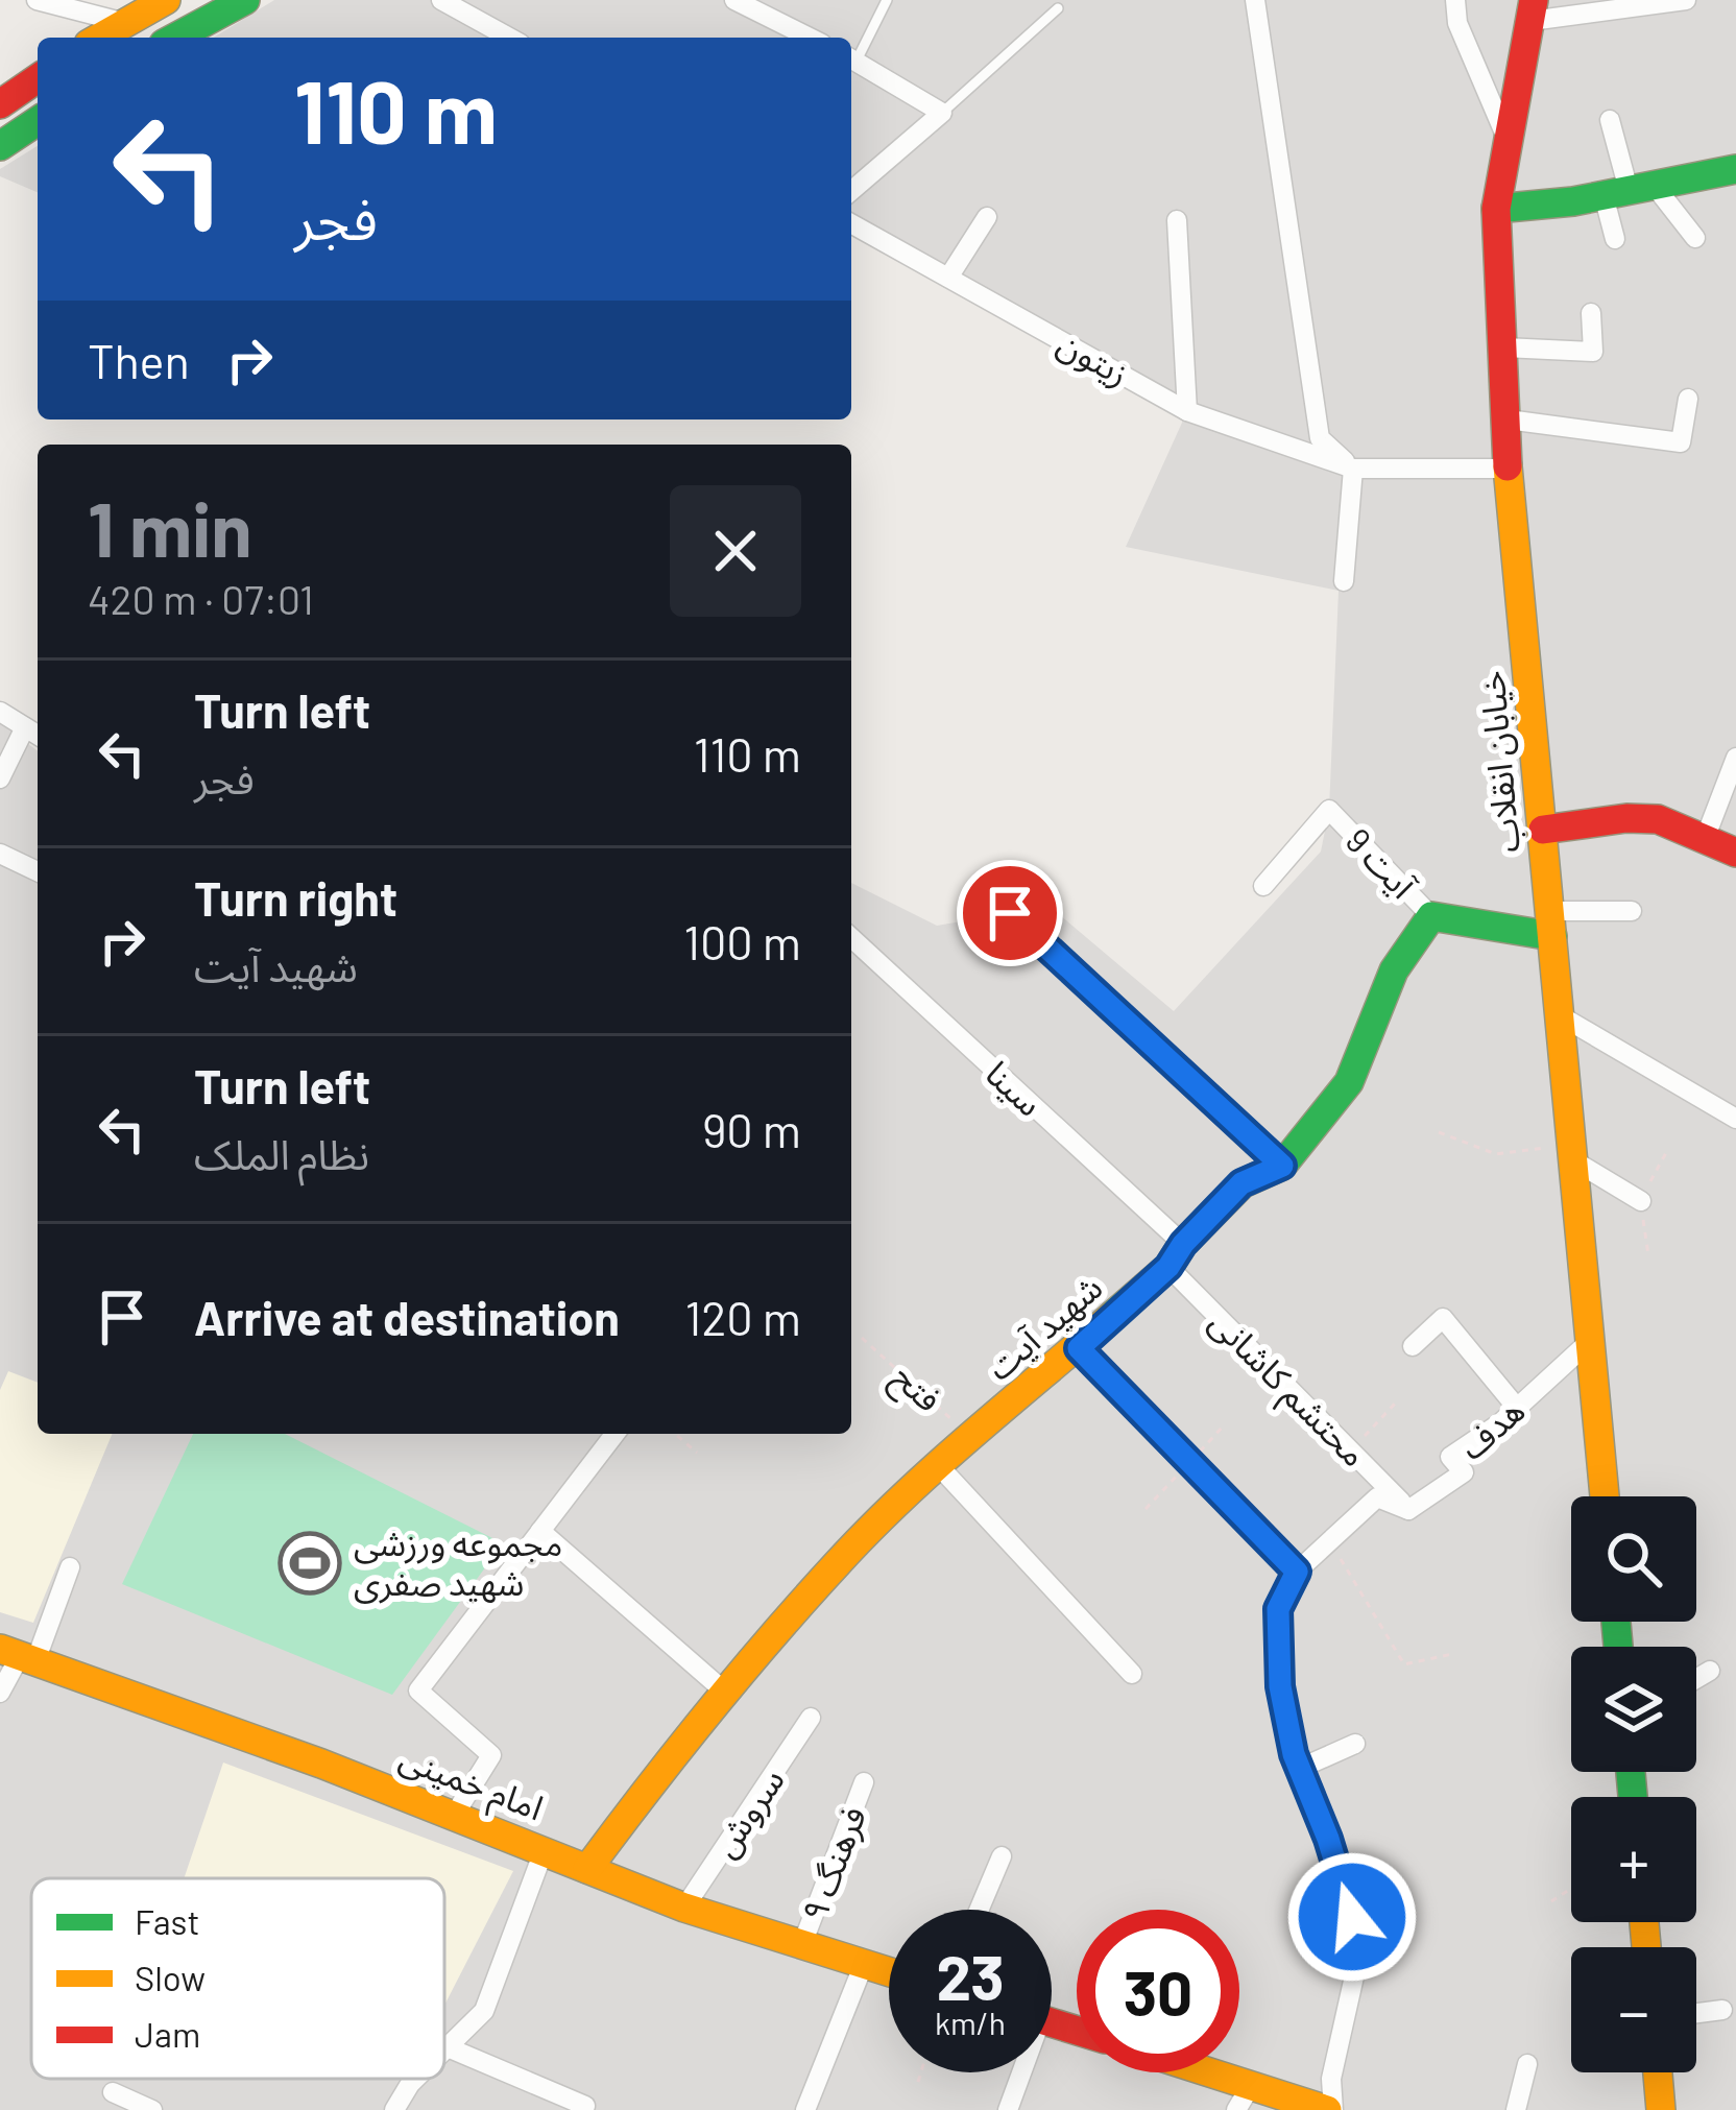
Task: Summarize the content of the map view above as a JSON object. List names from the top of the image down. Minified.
{"streets":{"main road":["خیابان انقلاب","شهید آیت","امام خمینی"],"street":["زیتون","آیت 9","سینا","محتشم کاشانی","هدف","سروش","فرهنگ ۹"],"path":["فتح"]},"crossings":[["زیتون","خیابان انقلاب"],["خیابان انقلاب","هدف"],["آیت 9","شهید آیت"],["سینا","شهید آیت"],["سینا","محتشم کاشانی"],["شهید آیت","فتح"],["شهید آیت","محتشم کاشانی"],["شهید آیت","امام خمینی"],["محتشم کاشانی","هدف"],["امام خمینی","سروش"],["امام خمینی","فرهنگ ۹"]],"places":{"sports":["مجموعه ورزشی شهید صفری"]},"legend":["Fast","Slow","Jam"],"page":{"turn":["110 m","فجر"],"then":"Then","heading":["1 min","420 m · 07:01"],"list":[{"name":"Turn left","note":"فجر","value":"110 m"},{"name":"Turn right","note":"شهید آیت","value":"100 m"},{"name":"Turn left","note":"نظام الملک","value":"90 m"},{"name":"Arrive at destination","value":"120 m"}],"map_buttons":["+","−"],"speed":"23 km/h","limit":"30"}}
